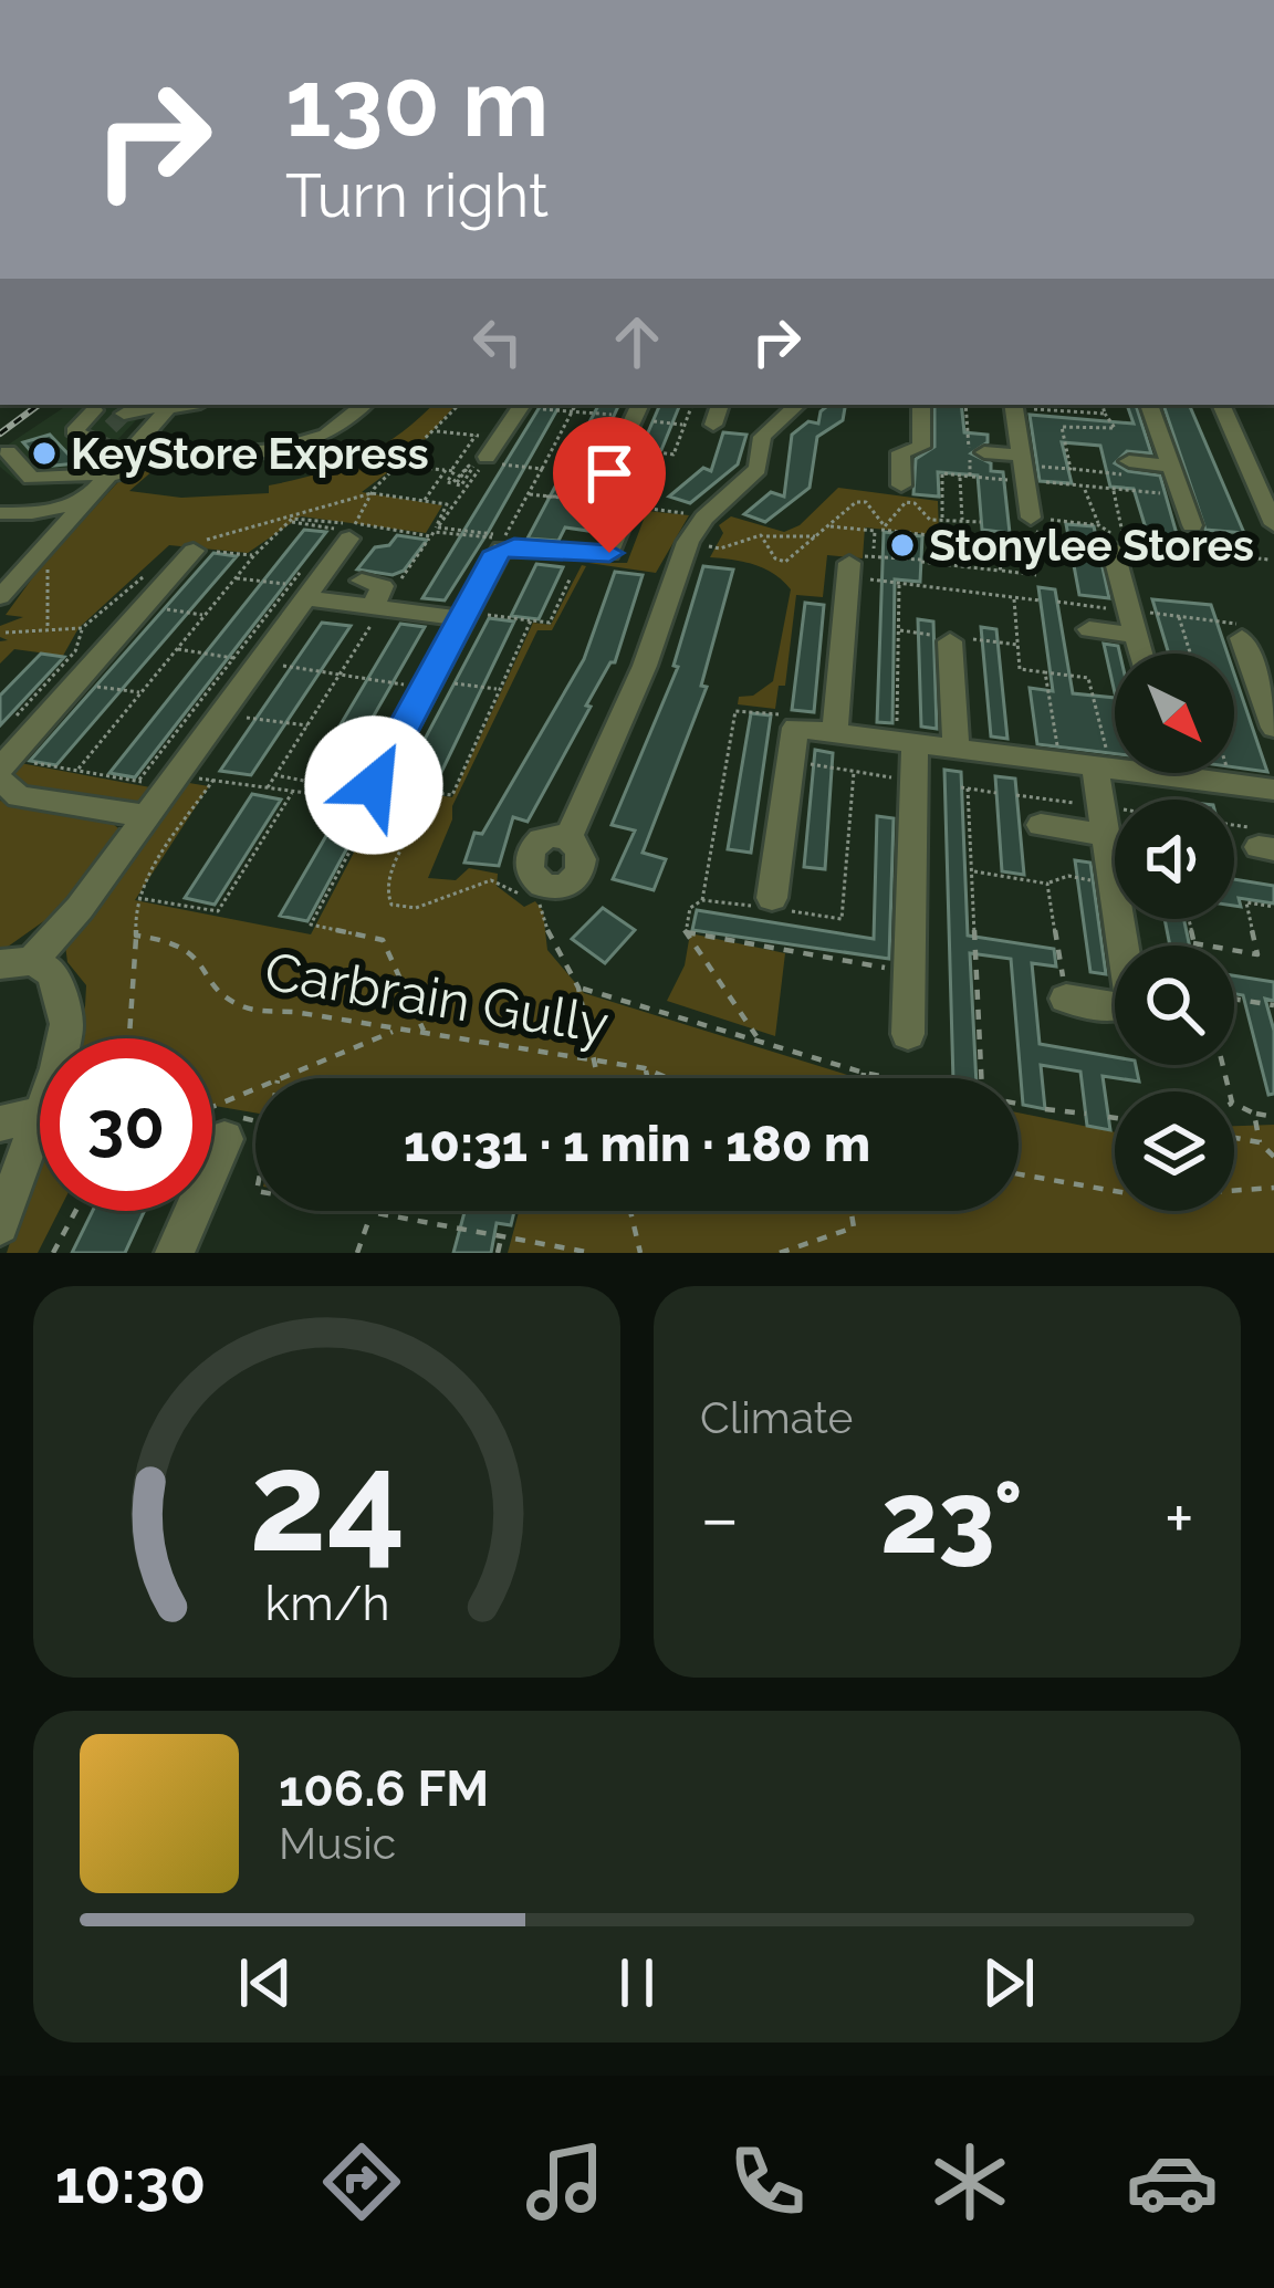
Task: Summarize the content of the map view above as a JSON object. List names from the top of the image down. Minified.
{"streets":{"path":["Carbrain Gully"]},"places":["KeyStore Express","Stonylee Stores"],"north":"bottom right","page":{"turn":["130 m","Turn right"],"limit":"30","trip":"10:31 · 1 min · 180 m","tile":"Climate","heat":["−","23°","+"],"song":["106.6 FM","Music"],"tabs":"10:30","gauge":["24","km/h"]}}
